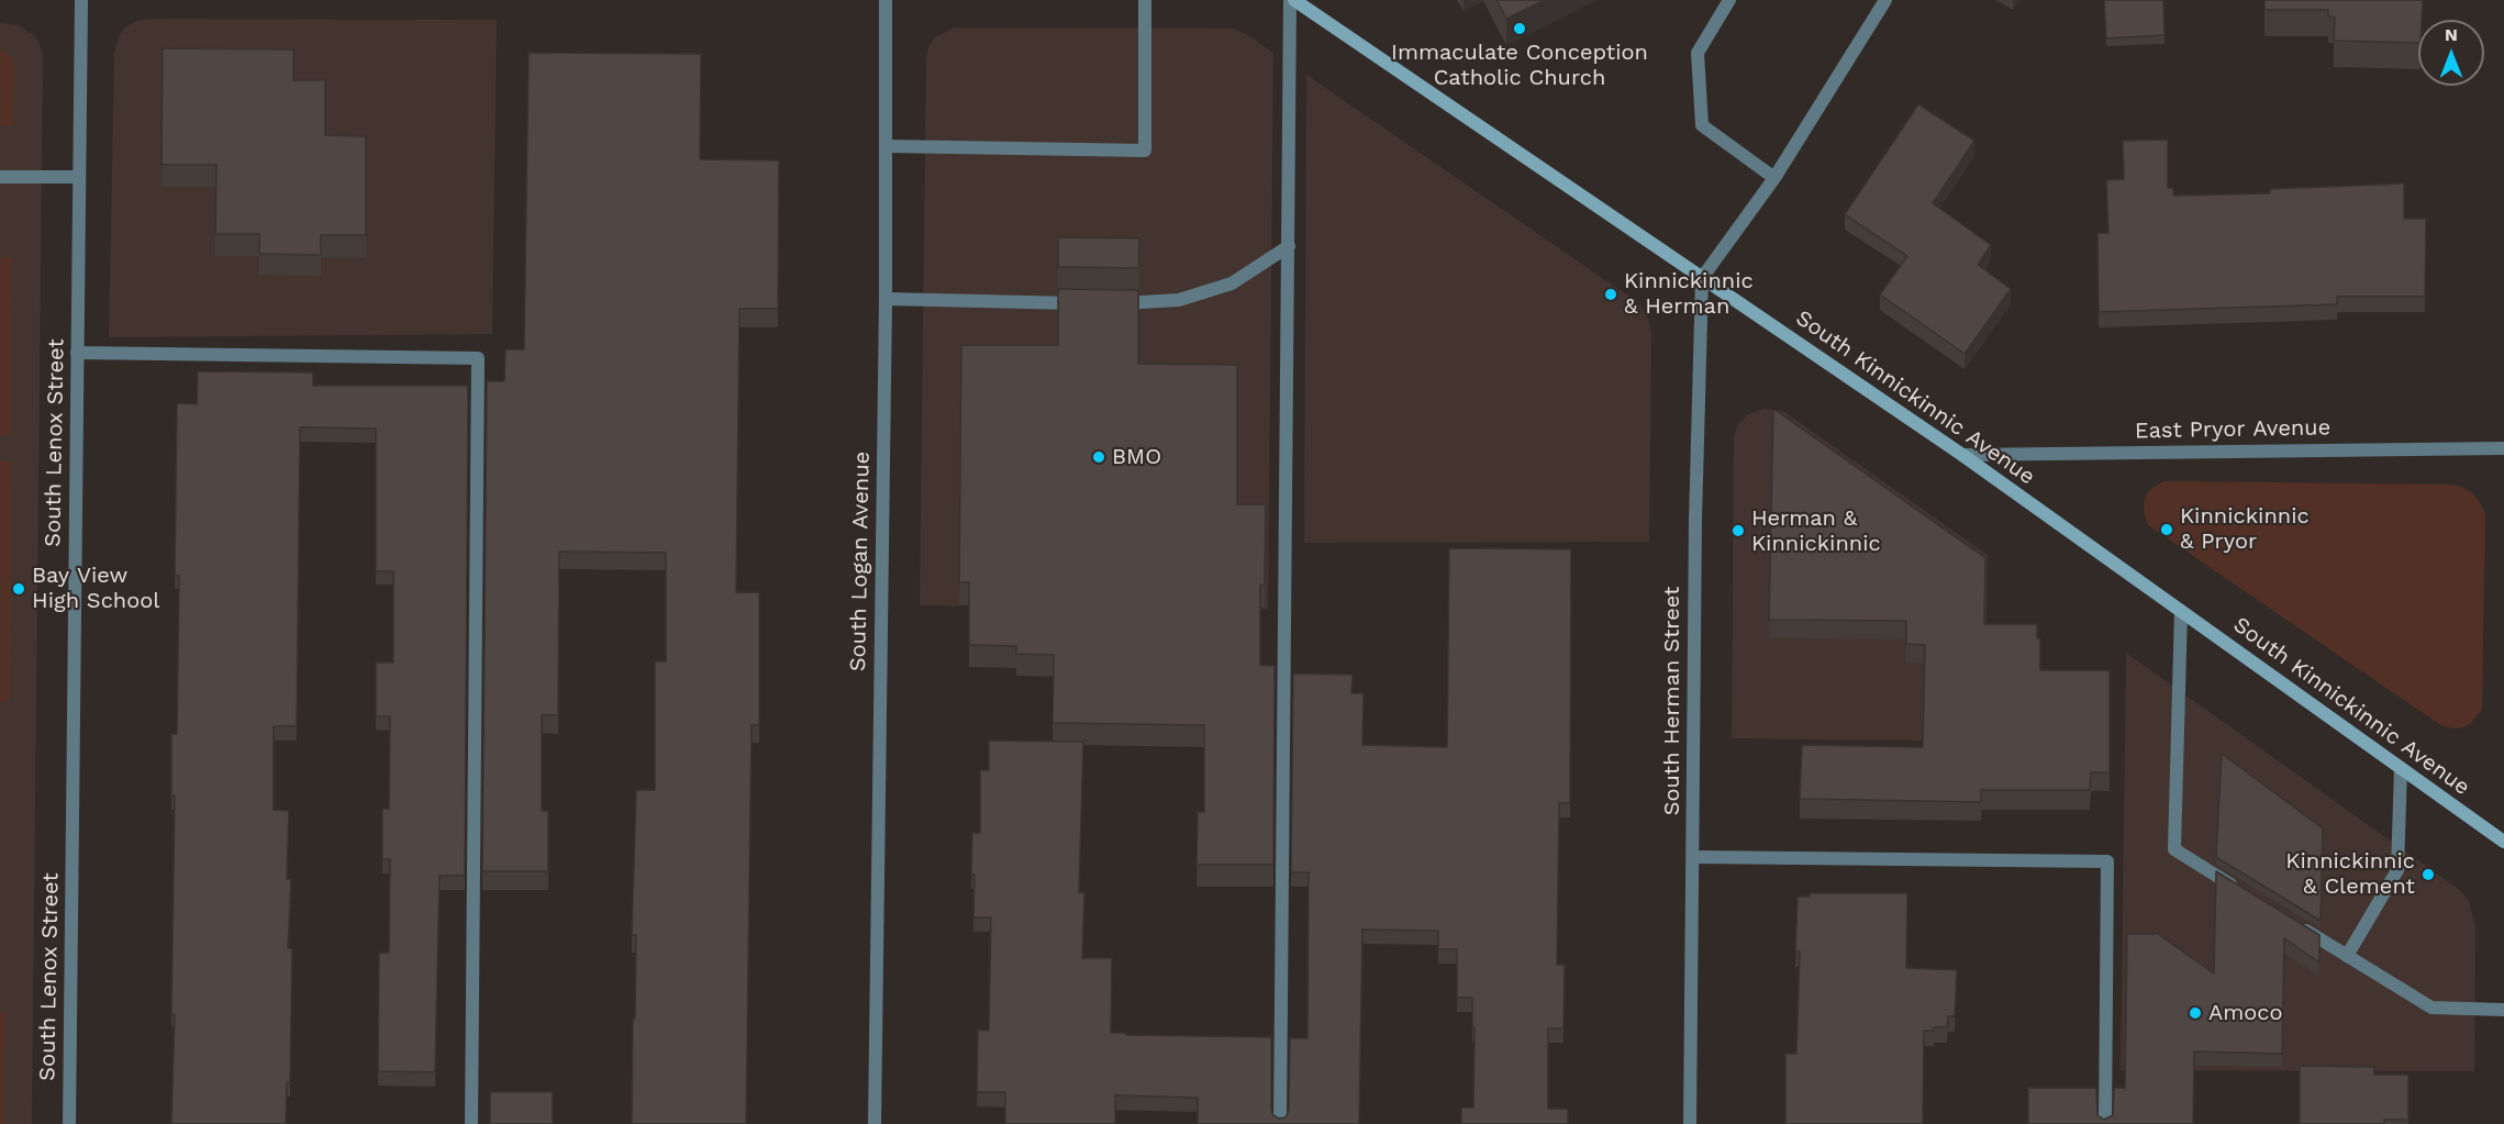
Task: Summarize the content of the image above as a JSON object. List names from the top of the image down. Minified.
{"streets":{"main road":["South Kinnickinnic Avenue"],"street":["East Pryor Avenue","South Lenox Street","South Logan Avenue","South Herman Street"]},"crossings":[["South Kinnickinnic Avenue","East Pryor Avenue"],["South Kinnickinnic Avenue","South Herman Street"]],"places":["Immaculate Conception Catholic Church","Kinnickinnic & Herman","BMO","Kinnickinnic & Pryor","Herman & Kinnickinnic","Bay View High School","Kinnickinnic & Clement","Amoco"],"north":"top"}
